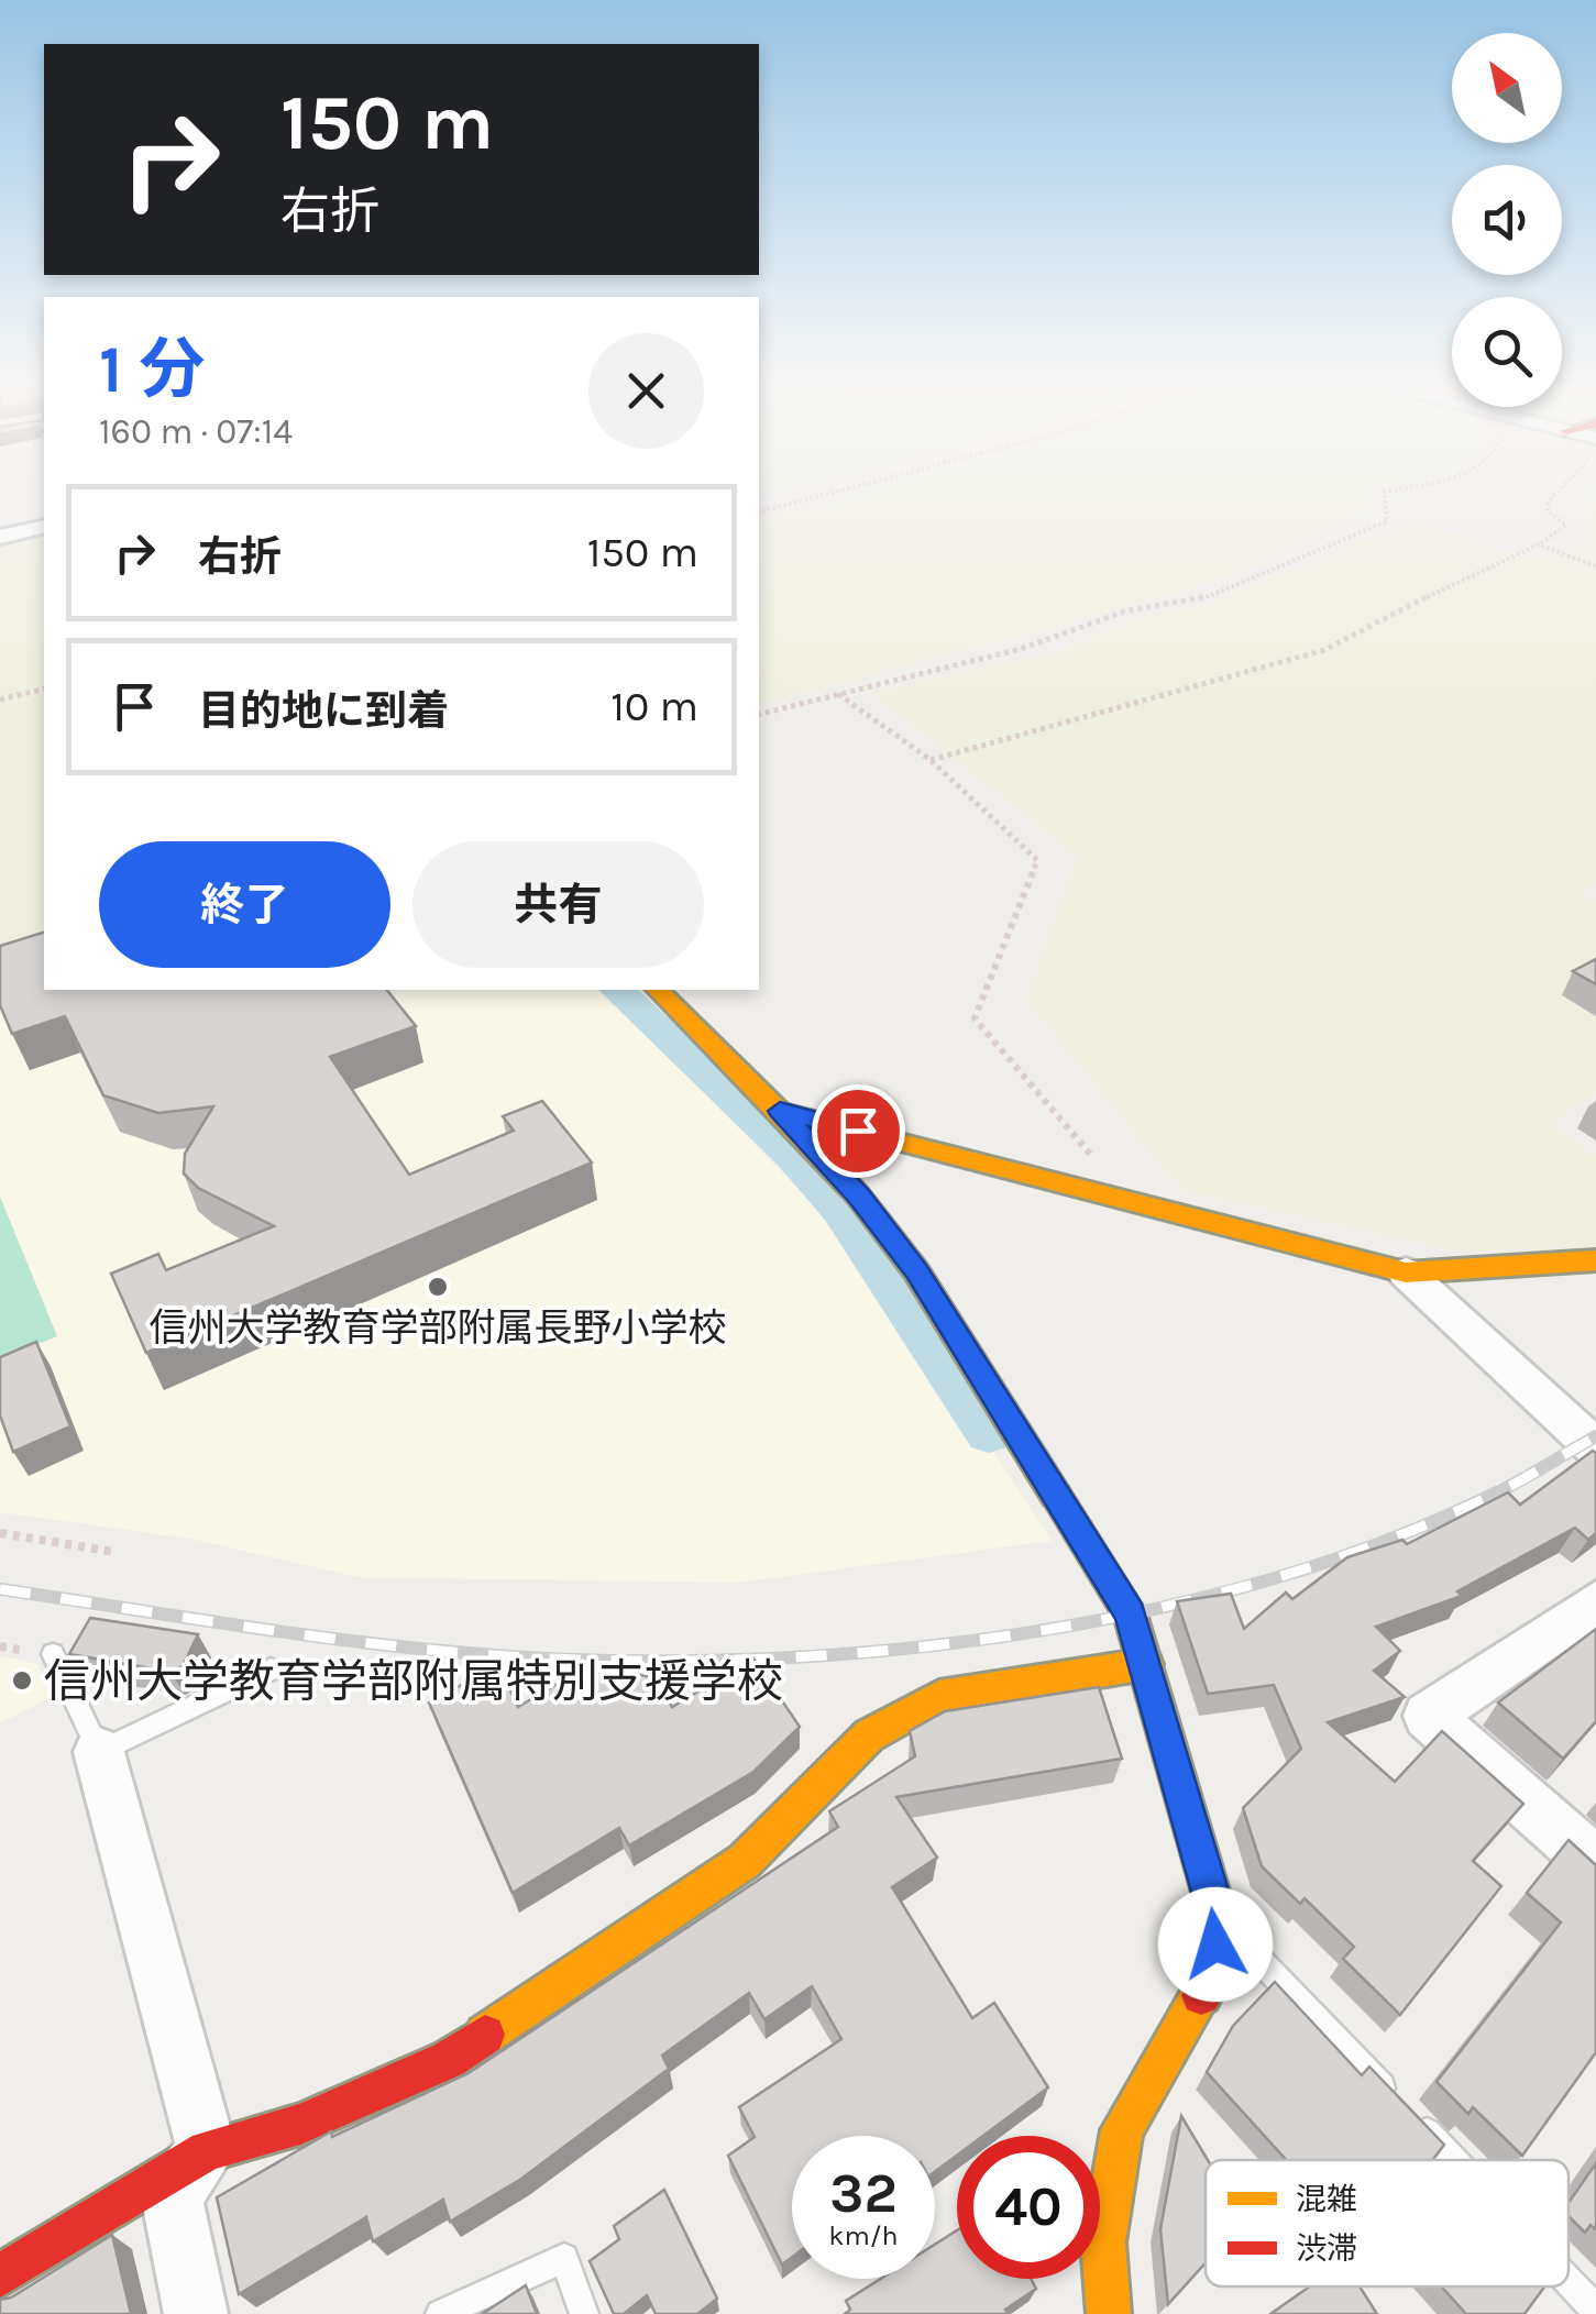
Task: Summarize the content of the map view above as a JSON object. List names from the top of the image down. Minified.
{"places":["信州大学教育学部附属長野小学校","信州大学教育学部附属特別支援学校"],"legend":["混雑","渋滞"],"north":"top left","page":{"turn":["150 m","右折"],"heading":["1 分","160 m · 07:14"],"list":[{"name":"右折","value":"150 m"},{"name":"目的地に到着","value":"10 m"}],"buttons":["終了","共有"],"speed":"32 km/h","limit":"40"}}
